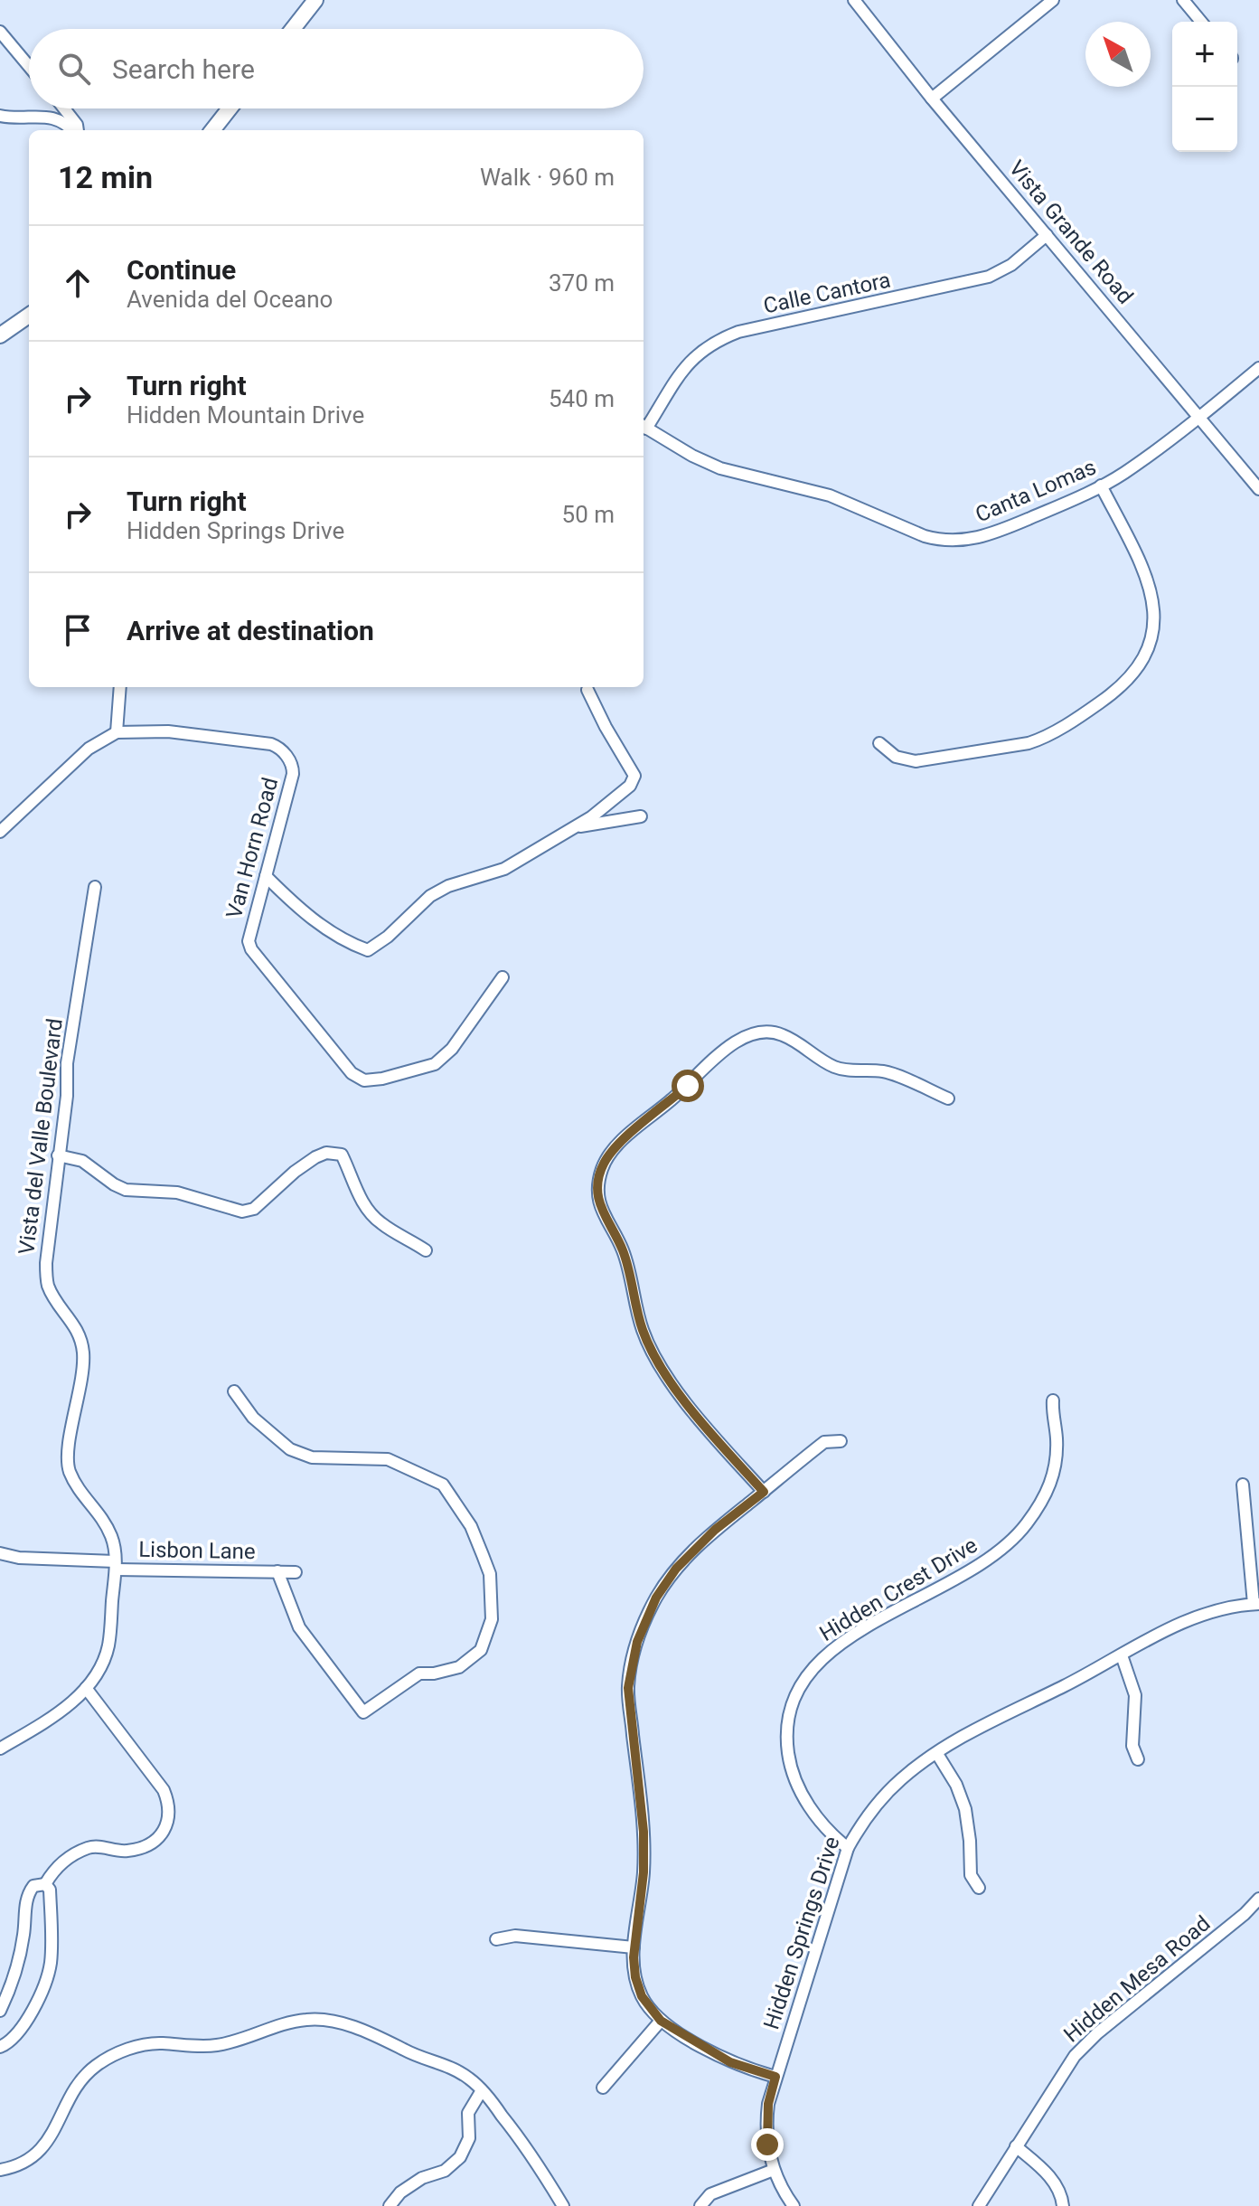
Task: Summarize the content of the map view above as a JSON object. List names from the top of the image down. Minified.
{"streets":{"street":["Vista Grande Road","Calle Cantora","Canta Lomas","Van Horn Road","Vista del Valle Boulevard","Lisbon Lane","Hidden Crest Drive","Hidden Springs Drive","Hidden Mesa Road"]},"crossings":[["Vista Grande Road","Calle Cantora"],["Vista Grande Road","Canta Lomas"],["Vista del Valle Boulevard","Lisbon Lane"],["Hidden Crest Drive","Hidden Springs Drive"]],"north":"top left","page":{"map_buttons":["+","−"],"search":"Search here","heading":["12 min","Walk · 960 m"],"list":[["Continue","Avenida del Oceano","370 m"],["Turn right","Hidden Mountain Drive","540 m"],["Turn right","Hidden Springs Drive","50 m"],"Arrive at destination"]}}
